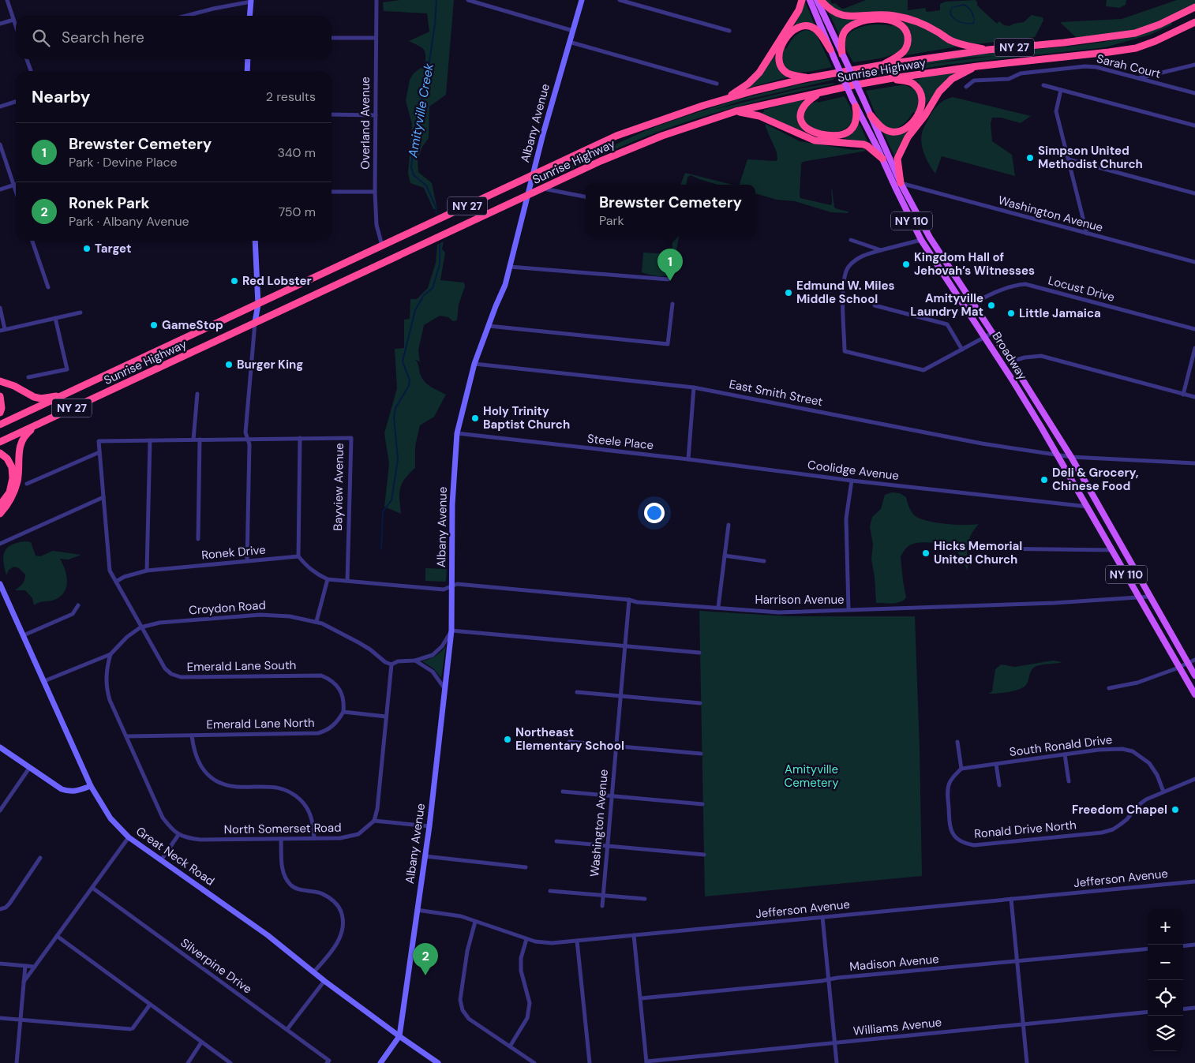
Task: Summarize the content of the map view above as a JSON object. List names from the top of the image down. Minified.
{"streets":{"highway":["NY 27","Sunrise Highway"],"main road":["NY 110","Broadway"],"street":["Sarah Court","Overland Avenue","Albany Avenue","Washington Avenue","Locust Drive","East Smith Street","Steele Place","Coolidge Avenue","Bayview Avenue","Ronek Drive","Harrison Avenue","Croydon Road","Emerald Lane South","Emerald Lane North","South Ronald Drive","North Somerset Road","Ronald Drive North","Great Neck Road","Jefferson Avenue","Madison Avenue","Silverpine Drive","Williams Avenue"]},"crossings":[["Sunrise Highway","Overland Avenue"],["Sunrise Highway","Albany Avenue"],["Albany Avenue","East Smith Street"],["Albany Avenue","Steele Place"],["Albany Avenue","Harrison Avenue"],["Albany Avenue","Great Neck Road"],["Albany Avenue","Jefferson Avenue"],["Washington Avenue","Broadway"],["Washington Avenue","Harrison Avenue"],["Locust Drive","Broadway"],["Broadway","East Smith Street"],["Broadway","Coolidge Avenue"],["Broadway","Harrison Avenue"],["Steele Place","Coolidge Avenue"],["Bayview Avenue","Emerald Lane South"],["Ronek Drive","Emerald Lane South"],["Croydon Road","Emerald Lane South"],["Croydon Road","Great Neck Road"],["Emerald Lane South","Emerald Lane North"],["South Ronald Drive","Ronald Drive North"]],"water":["Amityville Creek"],"parks":["Amityville Cemetery"],"places":["Simpson United Methodist Church","Target","Kingdom Hall of Jehovah’s Witnesses","Red Lobster","Edmund W. Miles Middle School","Amityville Laundry Mat","Little Jamaica","GameStop","Burger King","Holy Trinity Baptist Church","Deli & Grocery, Chinese Food","Hicks Memorial United Church","Northeast Elementary School","Freedom Chapel"],"page":{"search":"Search here","heading":["Nearby","2 results"],"list":[{"mark":"1","name":"Brewster Cemetery","note":"Park · Devine Place","value":"340 m"},{"mark":"2","name":"Ronek Park","note":"Park · Albany Avenue","value":"750 m"}],"popup":["Brewster Cemetery","Park"],"pins":["1","2"],"map_buttons":["+","−"]}}
